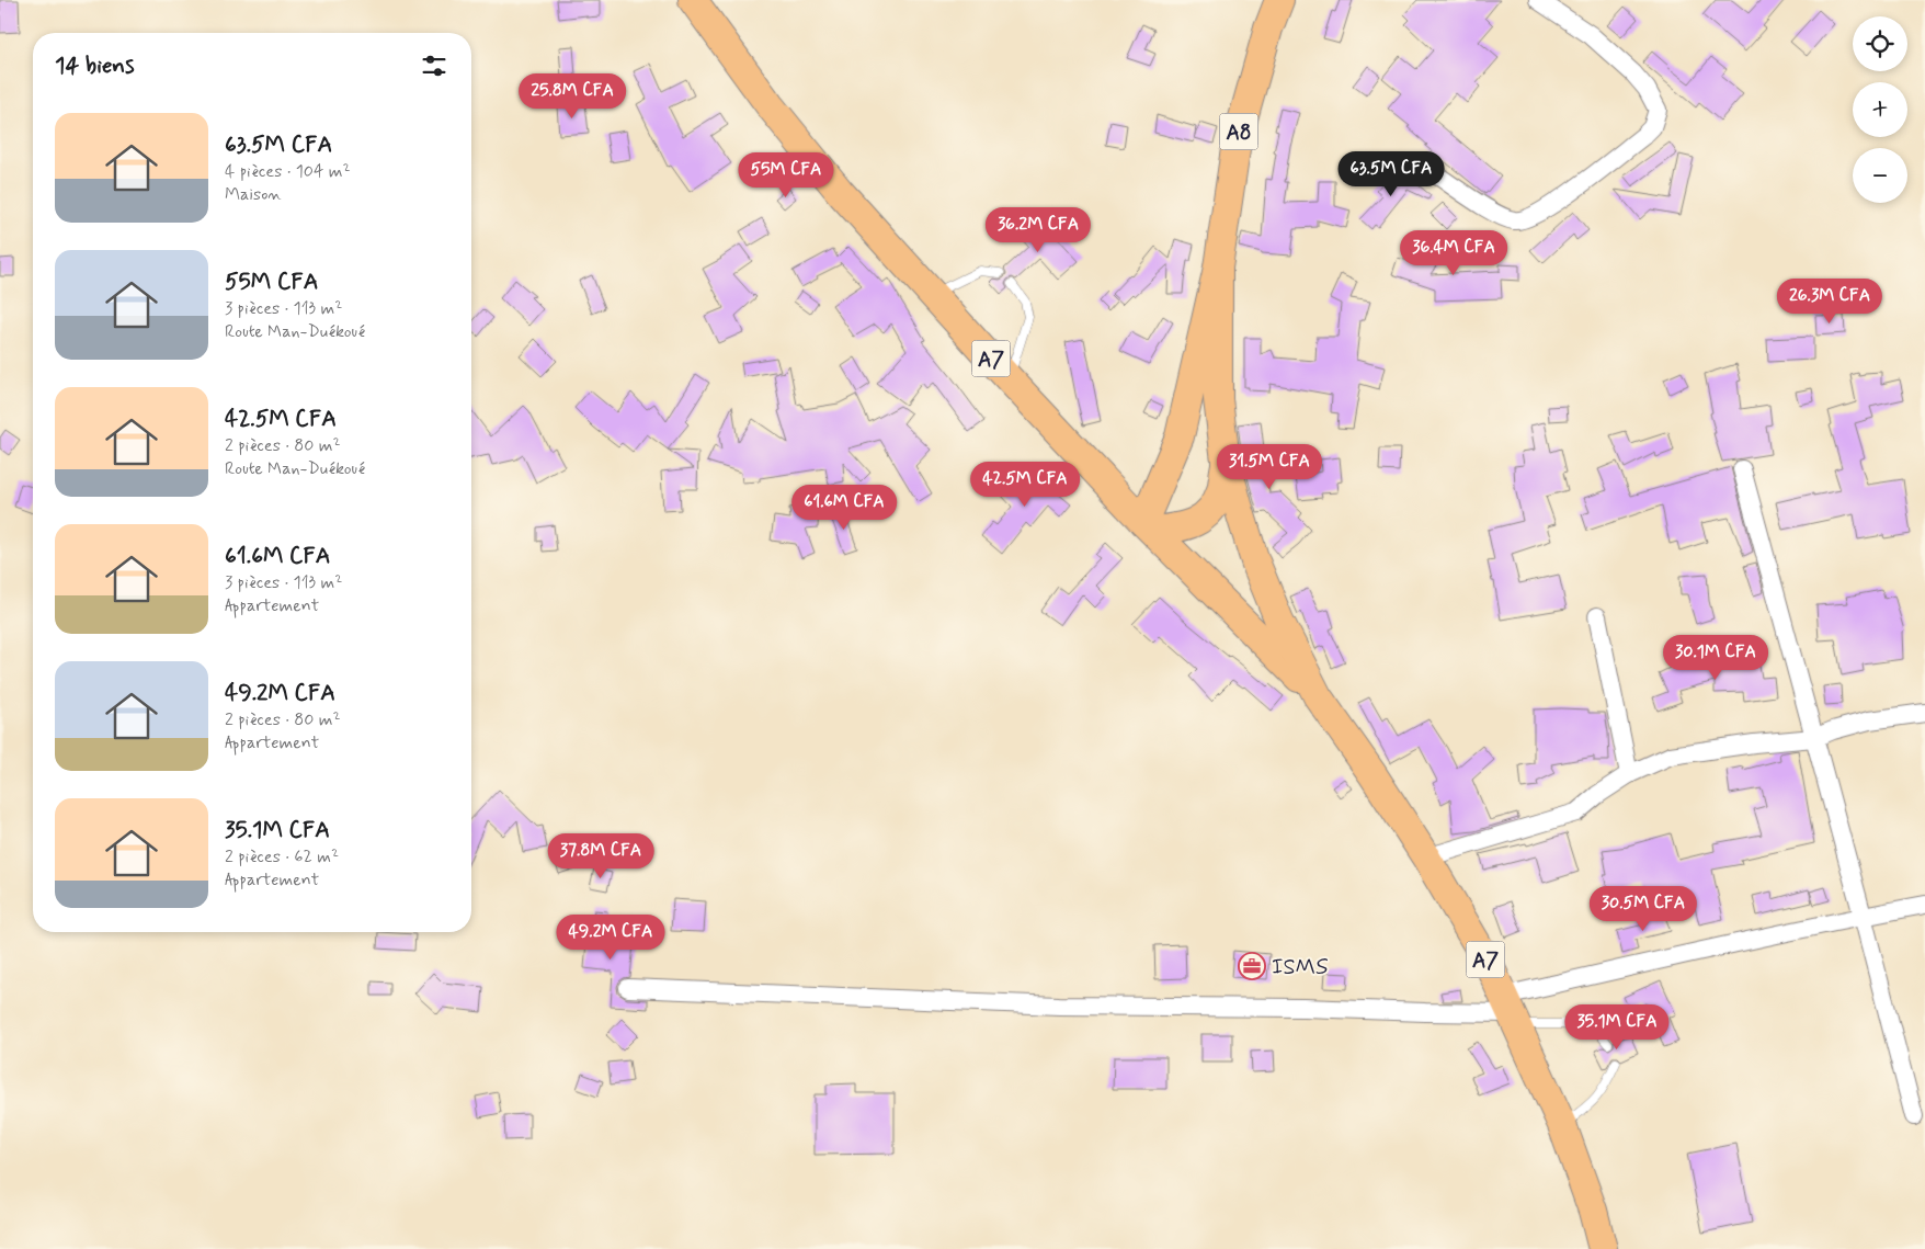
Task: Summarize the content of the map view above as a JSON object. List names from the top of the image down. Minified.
{"streets":{"main road":["A8","A7"]},"crossings":[["A8","A7"]],"places":{"office":["ISMS"]},"page":{"map_buttons":["+","−"],"heading":"14 biens","price":["25.8M CFA","63.5M CFA","55M CFA","36.2M CFA","36.4M CFA","26.3M CFA","31.5M CFA","42.5M CFA","61.6M CFA","30.1M CFA","37.8M CFA","30.5M CFA","49.2M CFA","35.1M CFA"],"list":[{"name":"63.5M CFA","note":"4 pièces · 104 m² · Maison"},{"name":"55M CFA","note":"3 pièces · 113 m² · Route Man-Duékoué"},{"name":"42.5M CFA","note":"2 pièces · 80 m² · Route Man-Duékoué"},{"name":"61.6M CFA","note":"3 pièces · 113 m² · Appartement"},{"name":"49.2M CFA","note":"2 pièces · 80 m² · Appartement"},{"name":"35.1M CFA","note":"2 pièces · 62 m² · Appartement"}]}}
